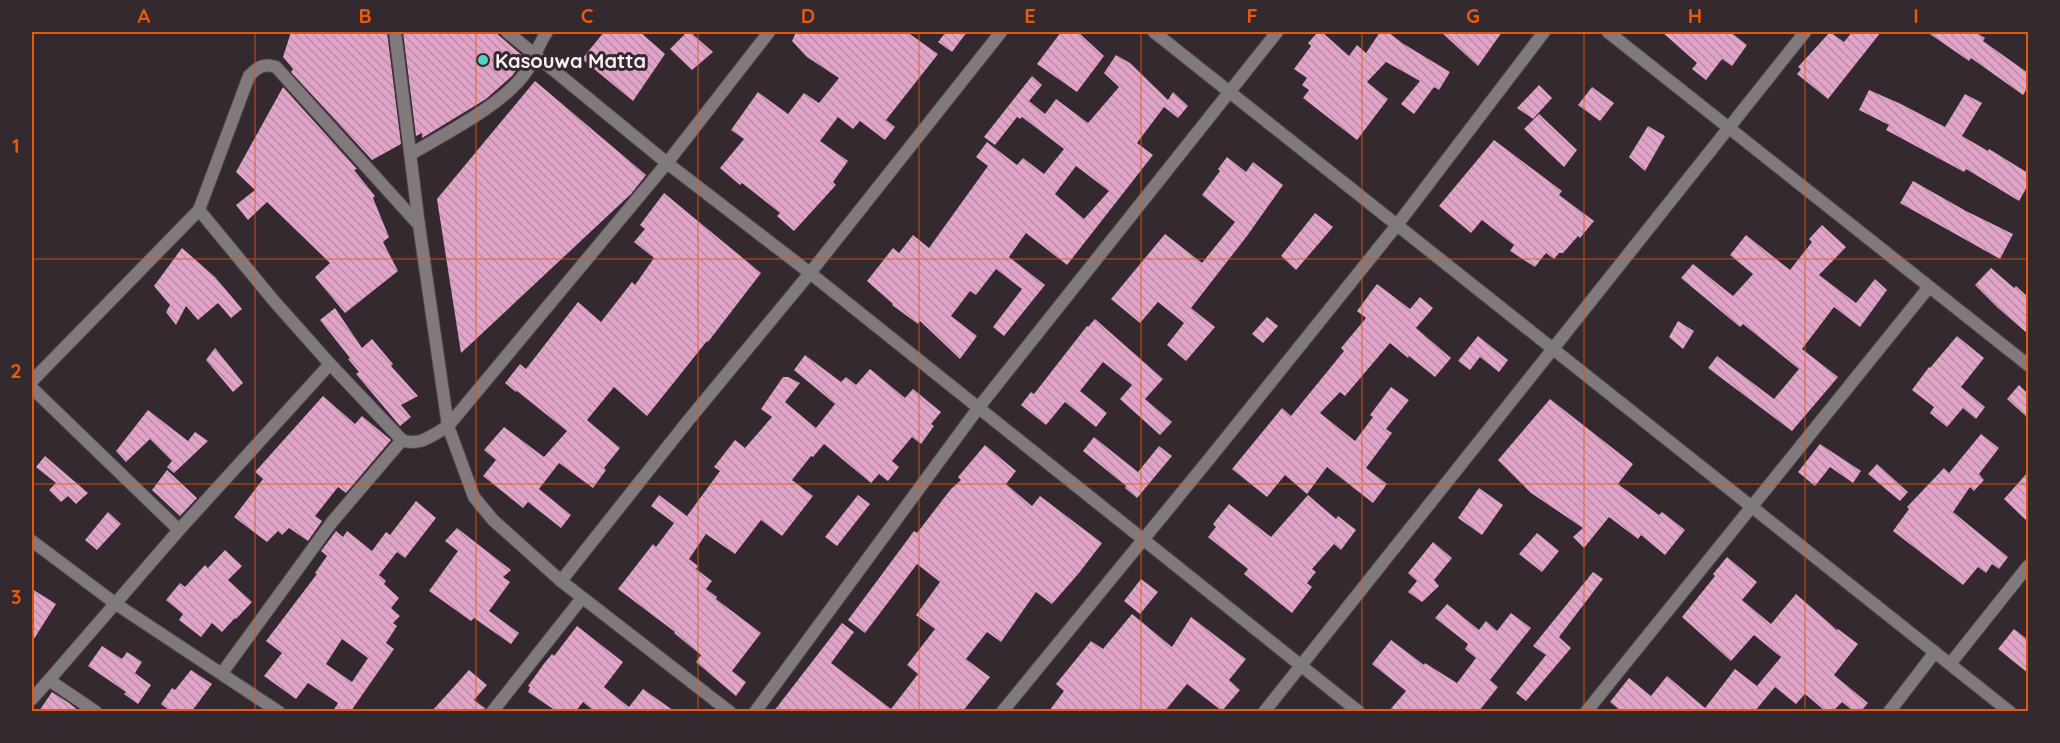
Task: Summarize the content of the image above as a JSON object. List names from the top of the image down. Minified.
{"places":["Kasouwa Matta"],"grid":{"columns":["A","B","C","D","E","F","G","H","I"],"rows":["1","2","3"]}}
